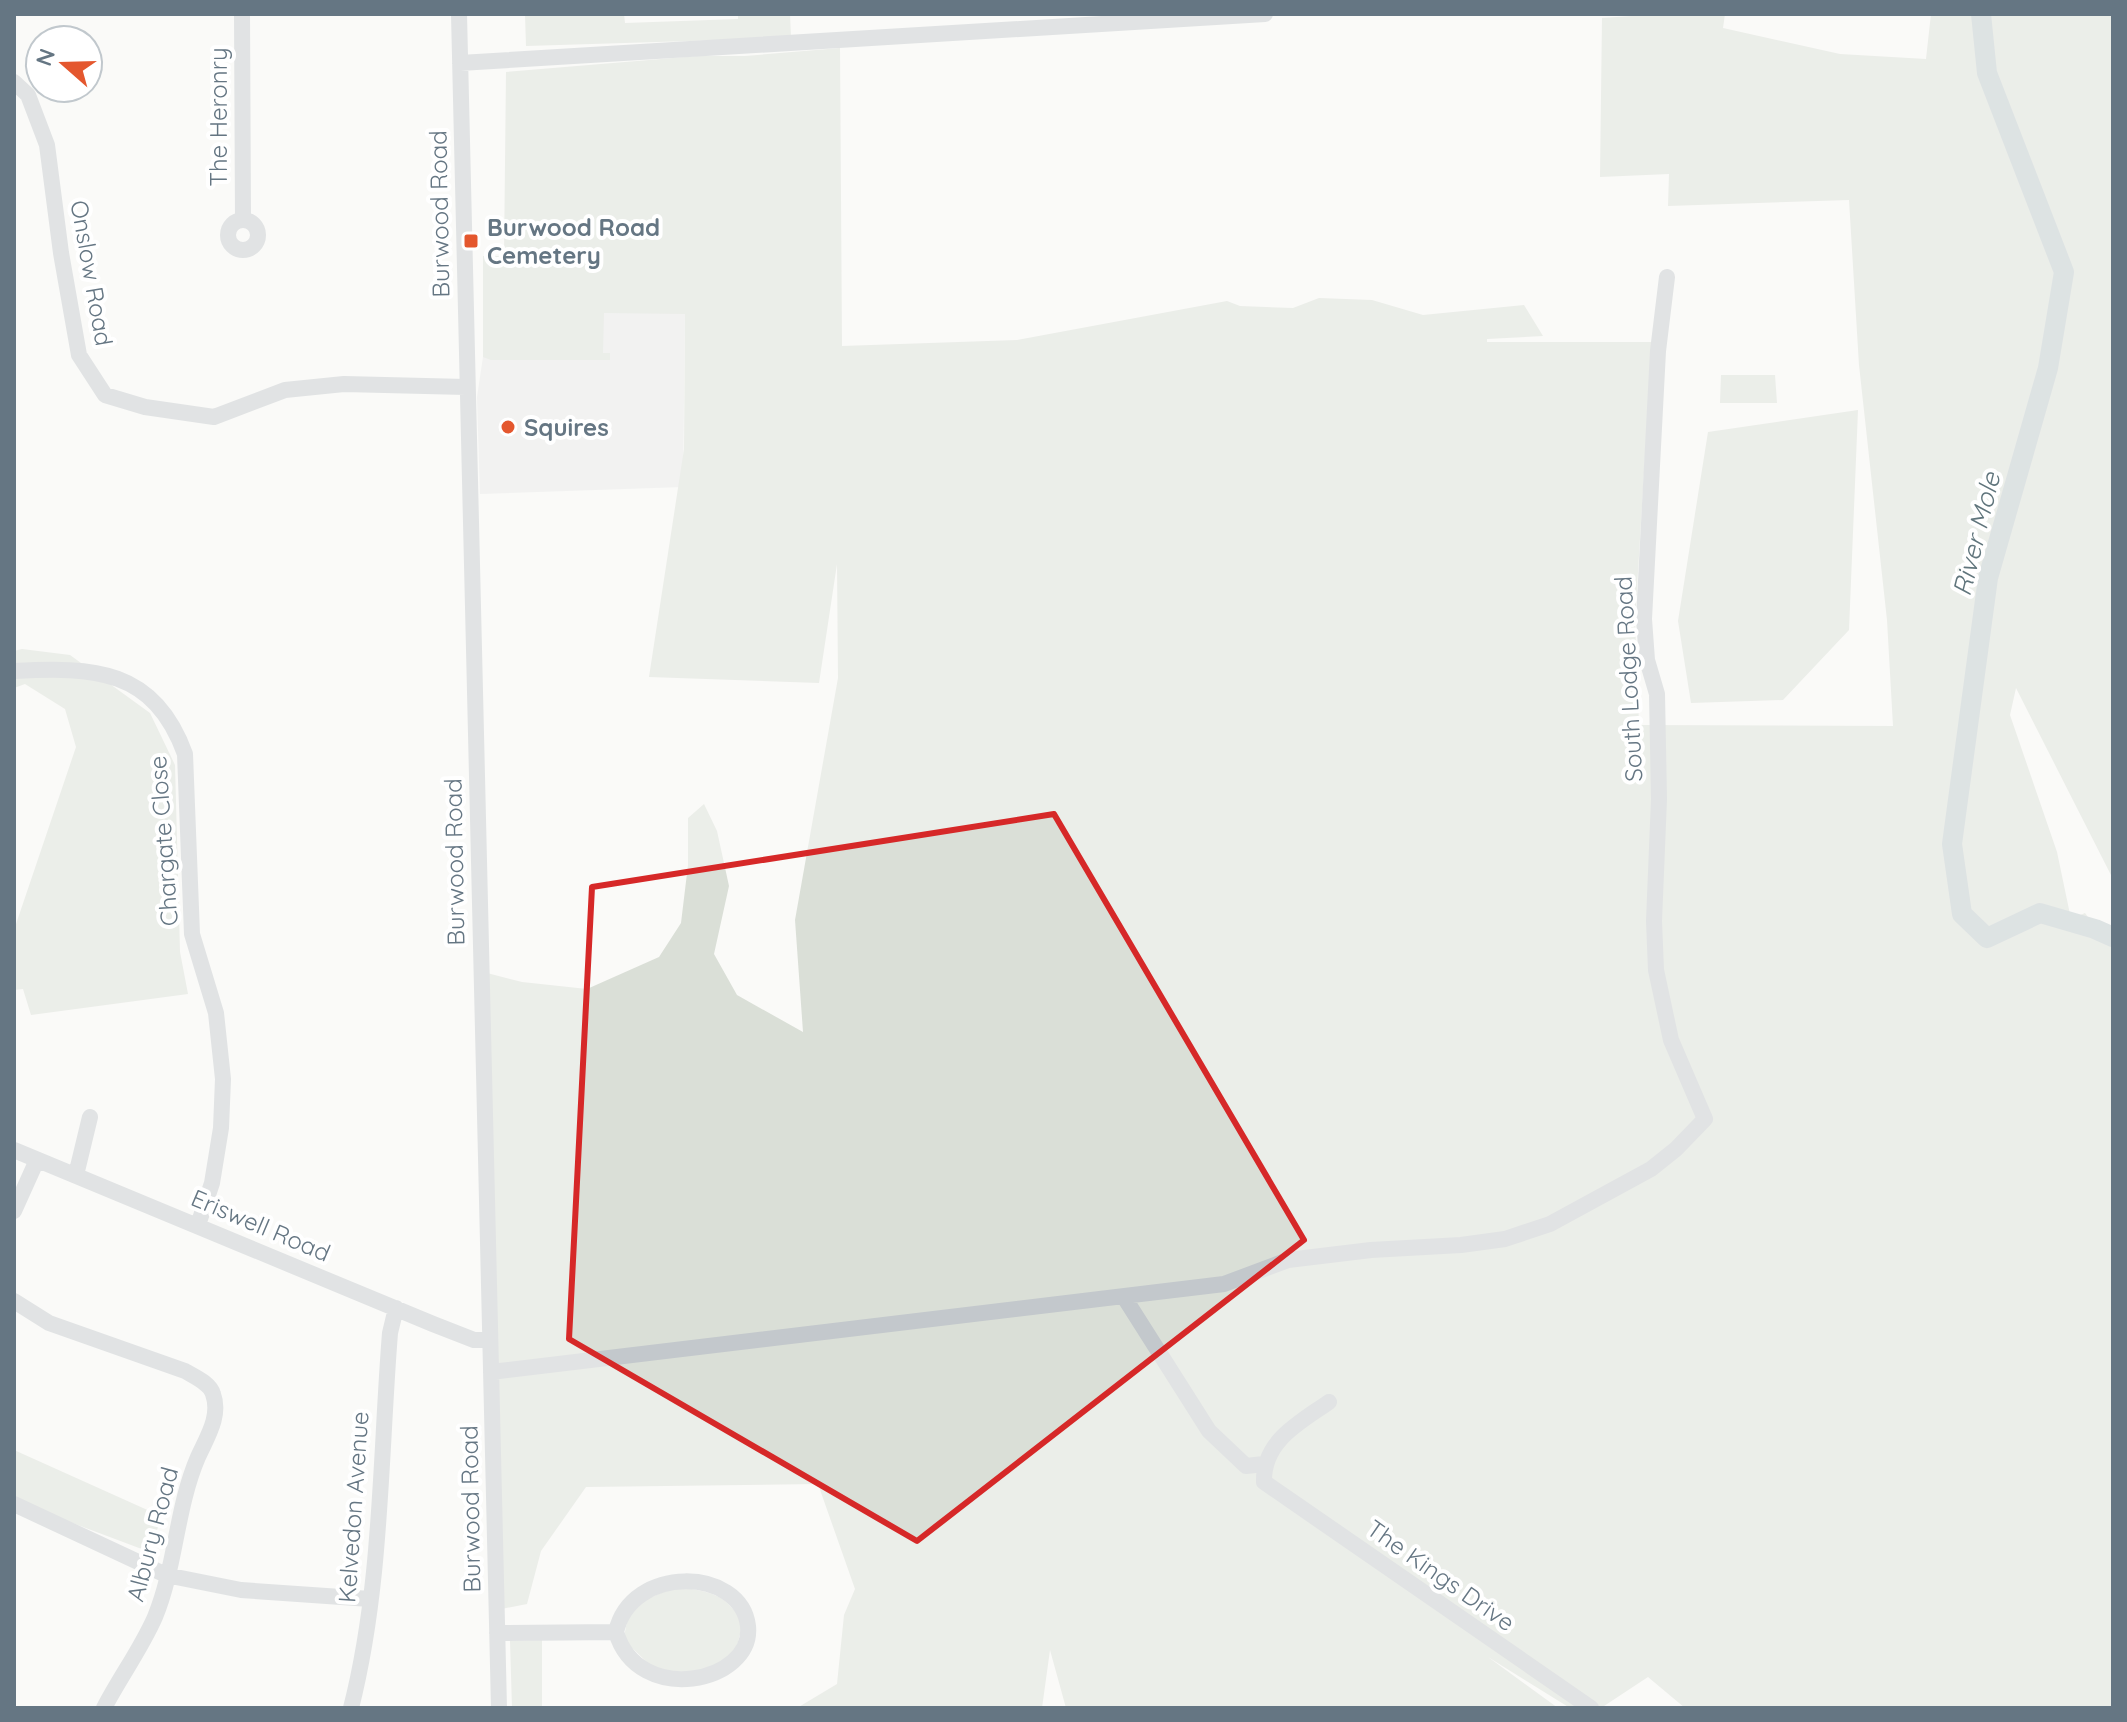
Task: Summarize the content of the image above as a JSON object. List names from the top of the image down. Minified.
{"streets":{"street":["The Heronry","Burwood Road","Onslow Road","South Lodge Road","Chargate Close","Eriswell Road","Kelvedon Avenue","Albury Road","The Kings Drive"]},"crossings":[["Burwood Road","Onslow Road"],["Burwood Road","Eriswell Road"],["South Lodge Road","The Kings Drive"],["Chargate Close","Eriswell Road"],["Eriswell Road","Kelvedon Avenue"]],"water":["River Mole"],"places":{"transit":["Burwood Road Cemetery"],"other":["Squires"]},"north":"left"}
